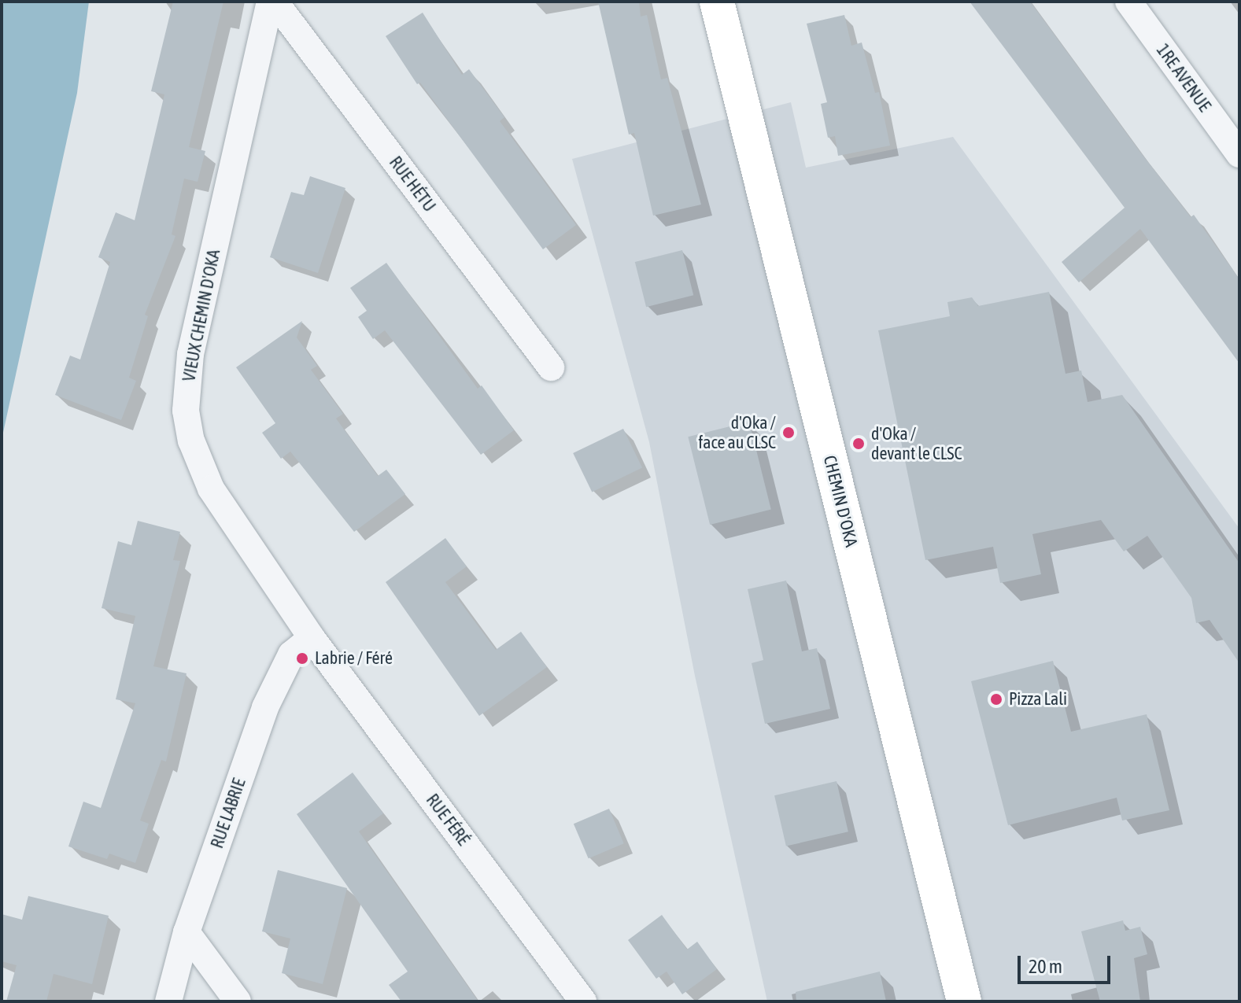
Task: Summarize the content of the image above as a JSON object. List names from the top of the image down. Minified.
{"streets":{"main road":["CHEMIN D'OKA"],"street":["1RE AVENUE","RUE HÉTU","VIEUX CHEMIN D'OKA","RUE LABRIE","RUE FÉRÉ"]},"crossings":[["RUE HÉTU","VIEUX CHEMIN D'OKA"],["VIEUX CHEMIN D'OKA","RUE LABRIE"],["VIEUX CHEMIN D'OKA","RUE FÉRÉ"],["RUE LABRIE","RUE FÉRÉ"]],"places":["d'Oka / face au CLSC","d'Oka / devant le CLSC","Labrie / Féré","Pizza Lali"],"scale_bar":"20 m"}
